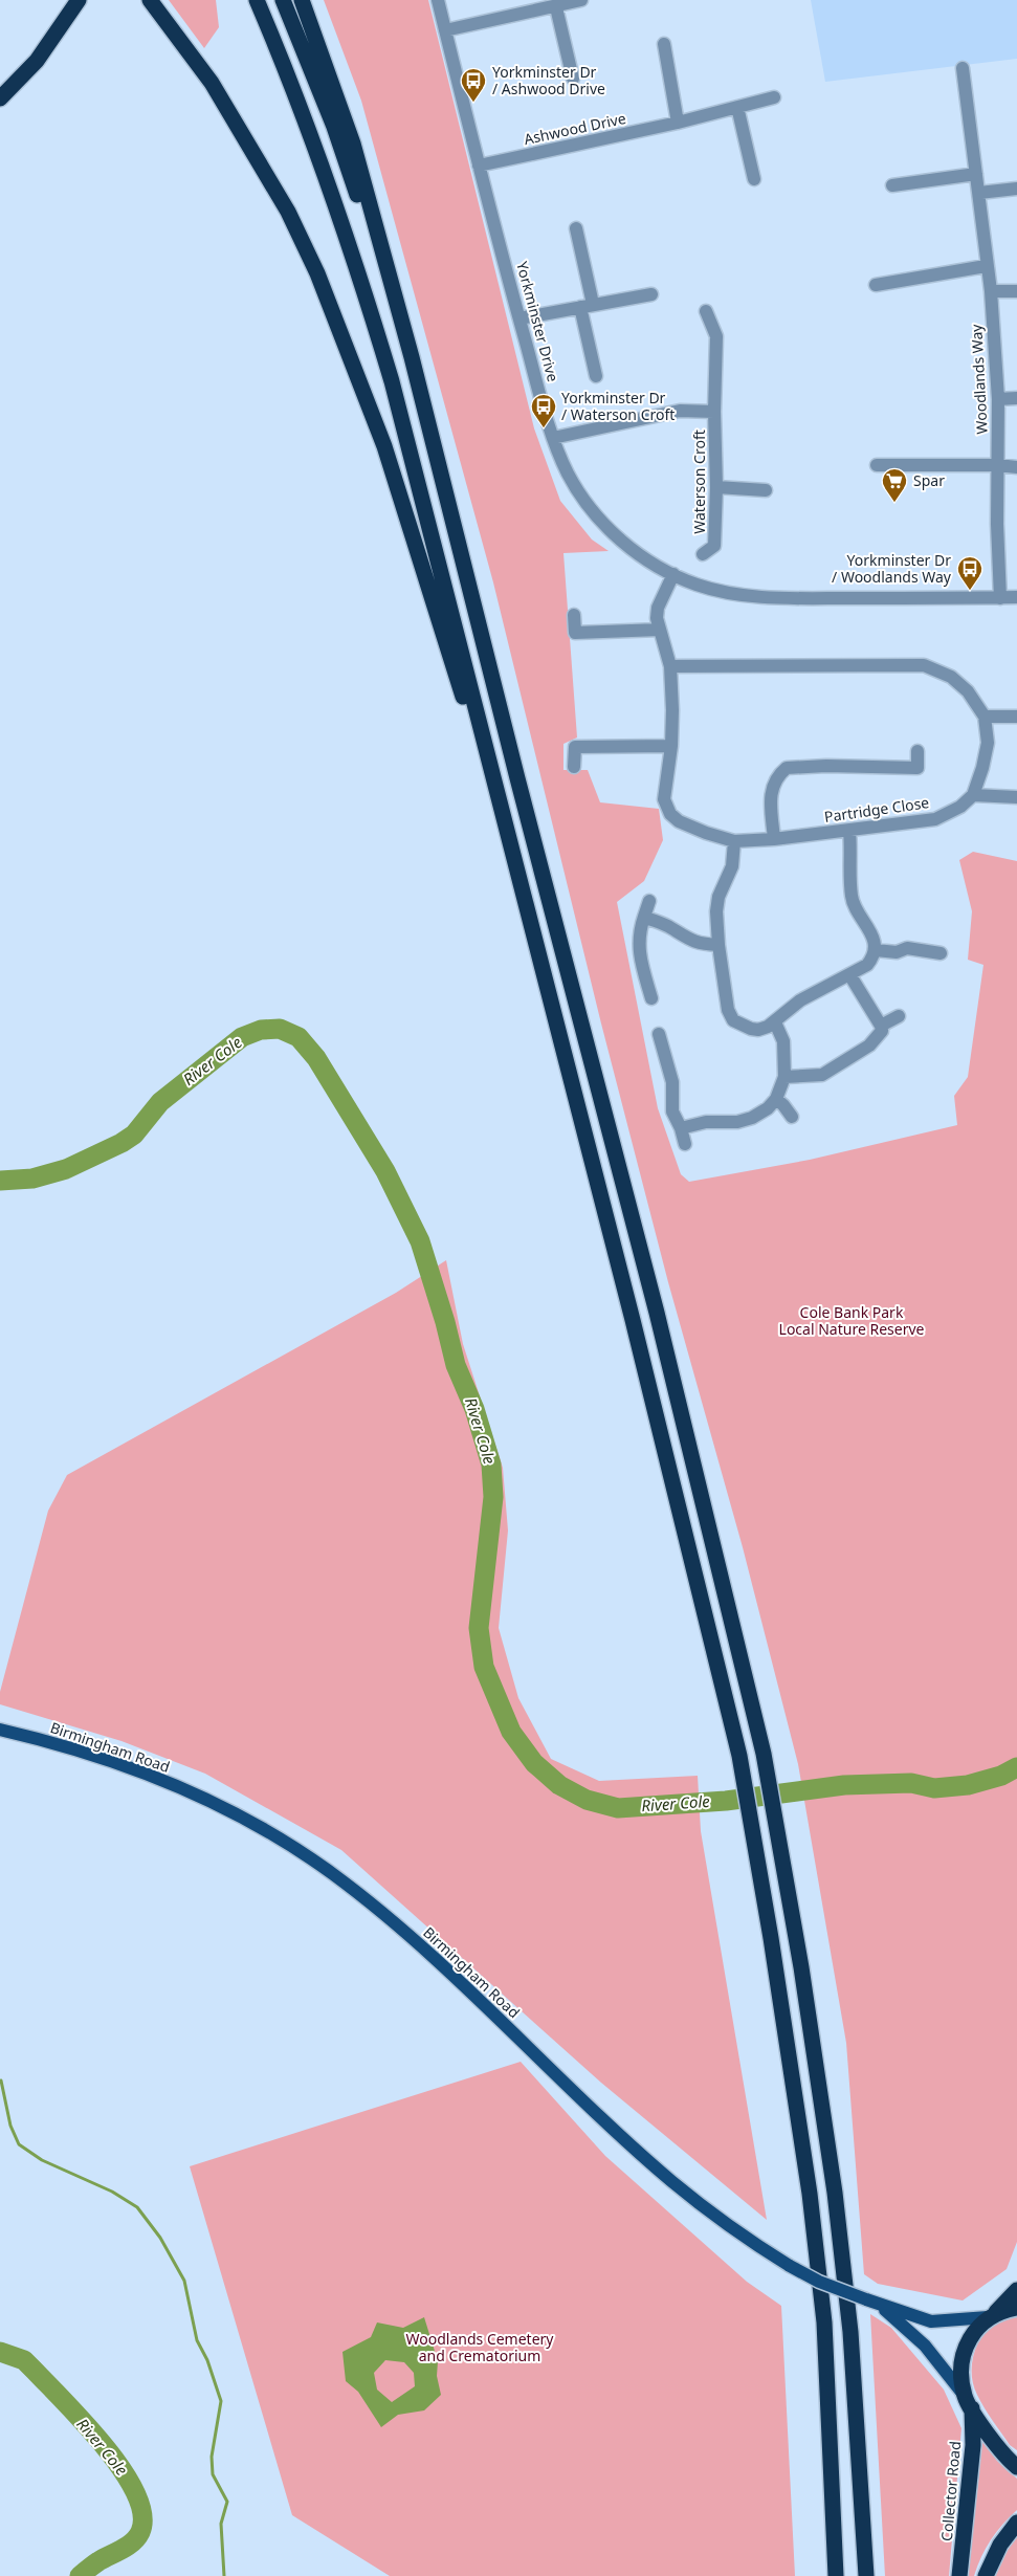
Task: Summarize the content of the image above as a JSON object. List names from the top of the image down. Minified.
{"streets":{"highway":["Collector Road"],"main road":["Birmingham Road"],"street":["Ashwood Drive","Yorkminster Drive","Woodlands Way","Waterson Croft","Partridge Close"]},"crossings":[["Ashwood Drive","Yorkminster Drive"],["Yorkminster Drive","Woodlands Way"],["Yorkminster Drive","Waterson Croft"],["Birmingham Road","Collector Road"]],"water":["River Cole"],"parks":["Cole Bank Park Local Nature Reserve","Woodlands Cemetery and Crematorium"],"places":{"bus stop":["Yorkminster Dr / Ashwood Drive","Yorkminster Dr / Waterson Croft","Yorkminster Dr / Woodlands Way"],"supermarket":["Spar"]}}
